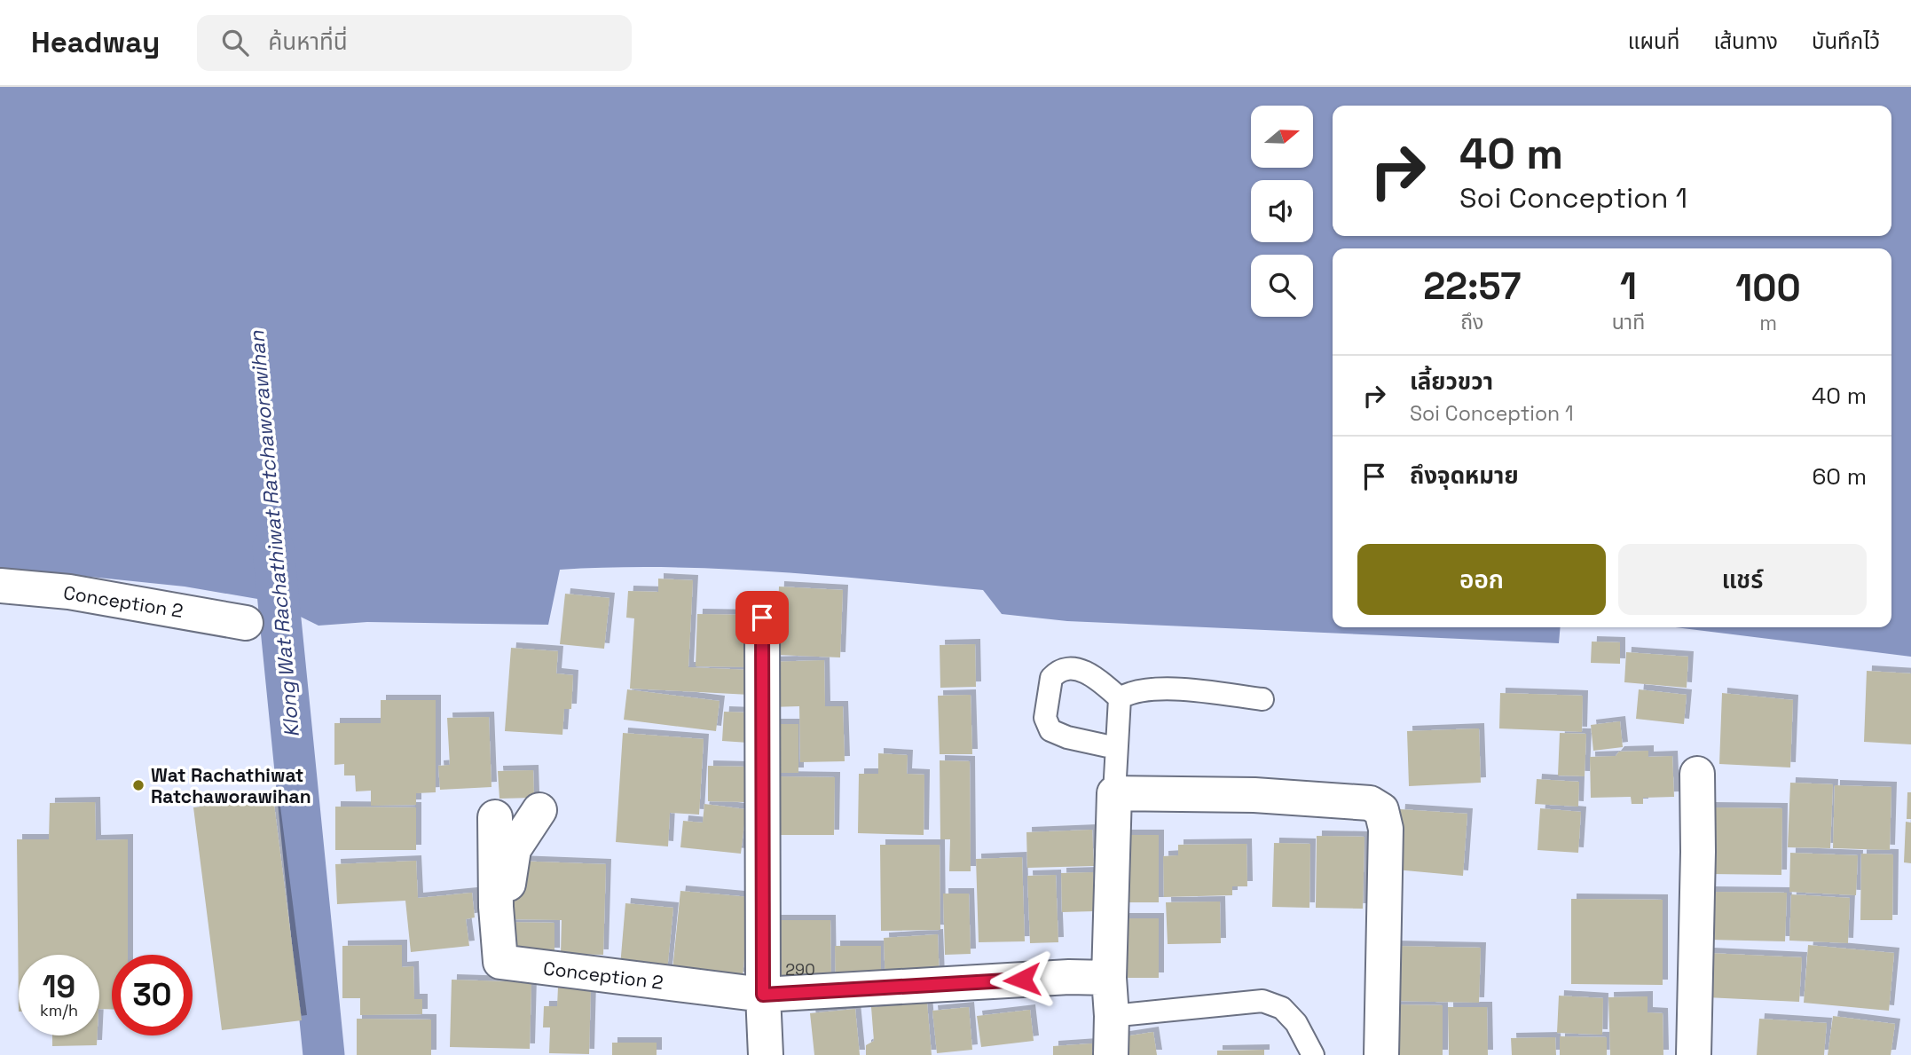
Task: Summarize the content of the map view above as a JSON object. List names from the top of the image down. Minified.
{"streets":{"street":["Conception 2"]},"water":["Klong Wat Rachathiwat Ratchaworawihan"],"places":["Wat Rachathiwat Ratchaworawihan"],"house_numbers":["290"],"north":"right","page":{"header":"Headway","search":"ค้นหาที่นี่","nav":["แผนที่","เส้นทาง","บันทึกไว้"],"turn":["40 m","Soi Conception 1"],"eta":["22:57","ถึง","1","นาที","100","m"],"list":[{"name":"เลี้ยวขวา","note":"Soi Conception 1","value":"40 m"},{"name":"ถึงจุดหมาย","value":"60 m"}],"buttons":["ออก","แชร์"],"speed":"19 km/h","limit":"30"}}
